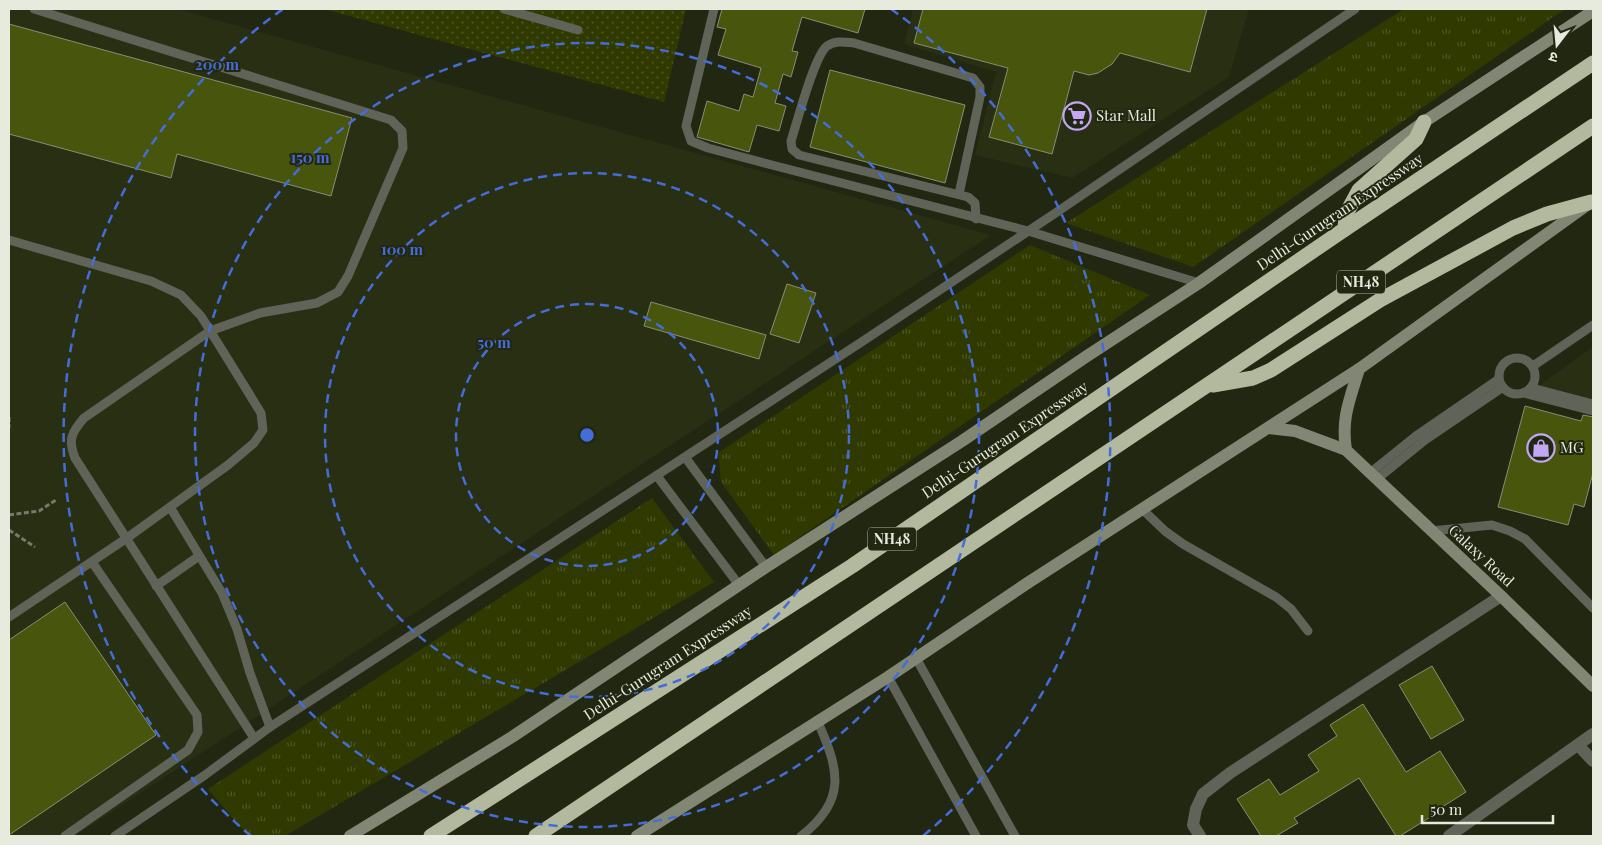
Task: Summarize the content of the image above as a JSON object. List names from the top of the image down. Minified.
{"streets":{"highway":["Delhi-Gurugram Expressway","NH48"],"main road":["Galaxy Road"]},"places":{"supermarket":["Star Mall"],"shop":["MG"]},"scale_bar":"50 m","north":"bottom","rings":["200 m","150 m","100 m","50 m"]}
